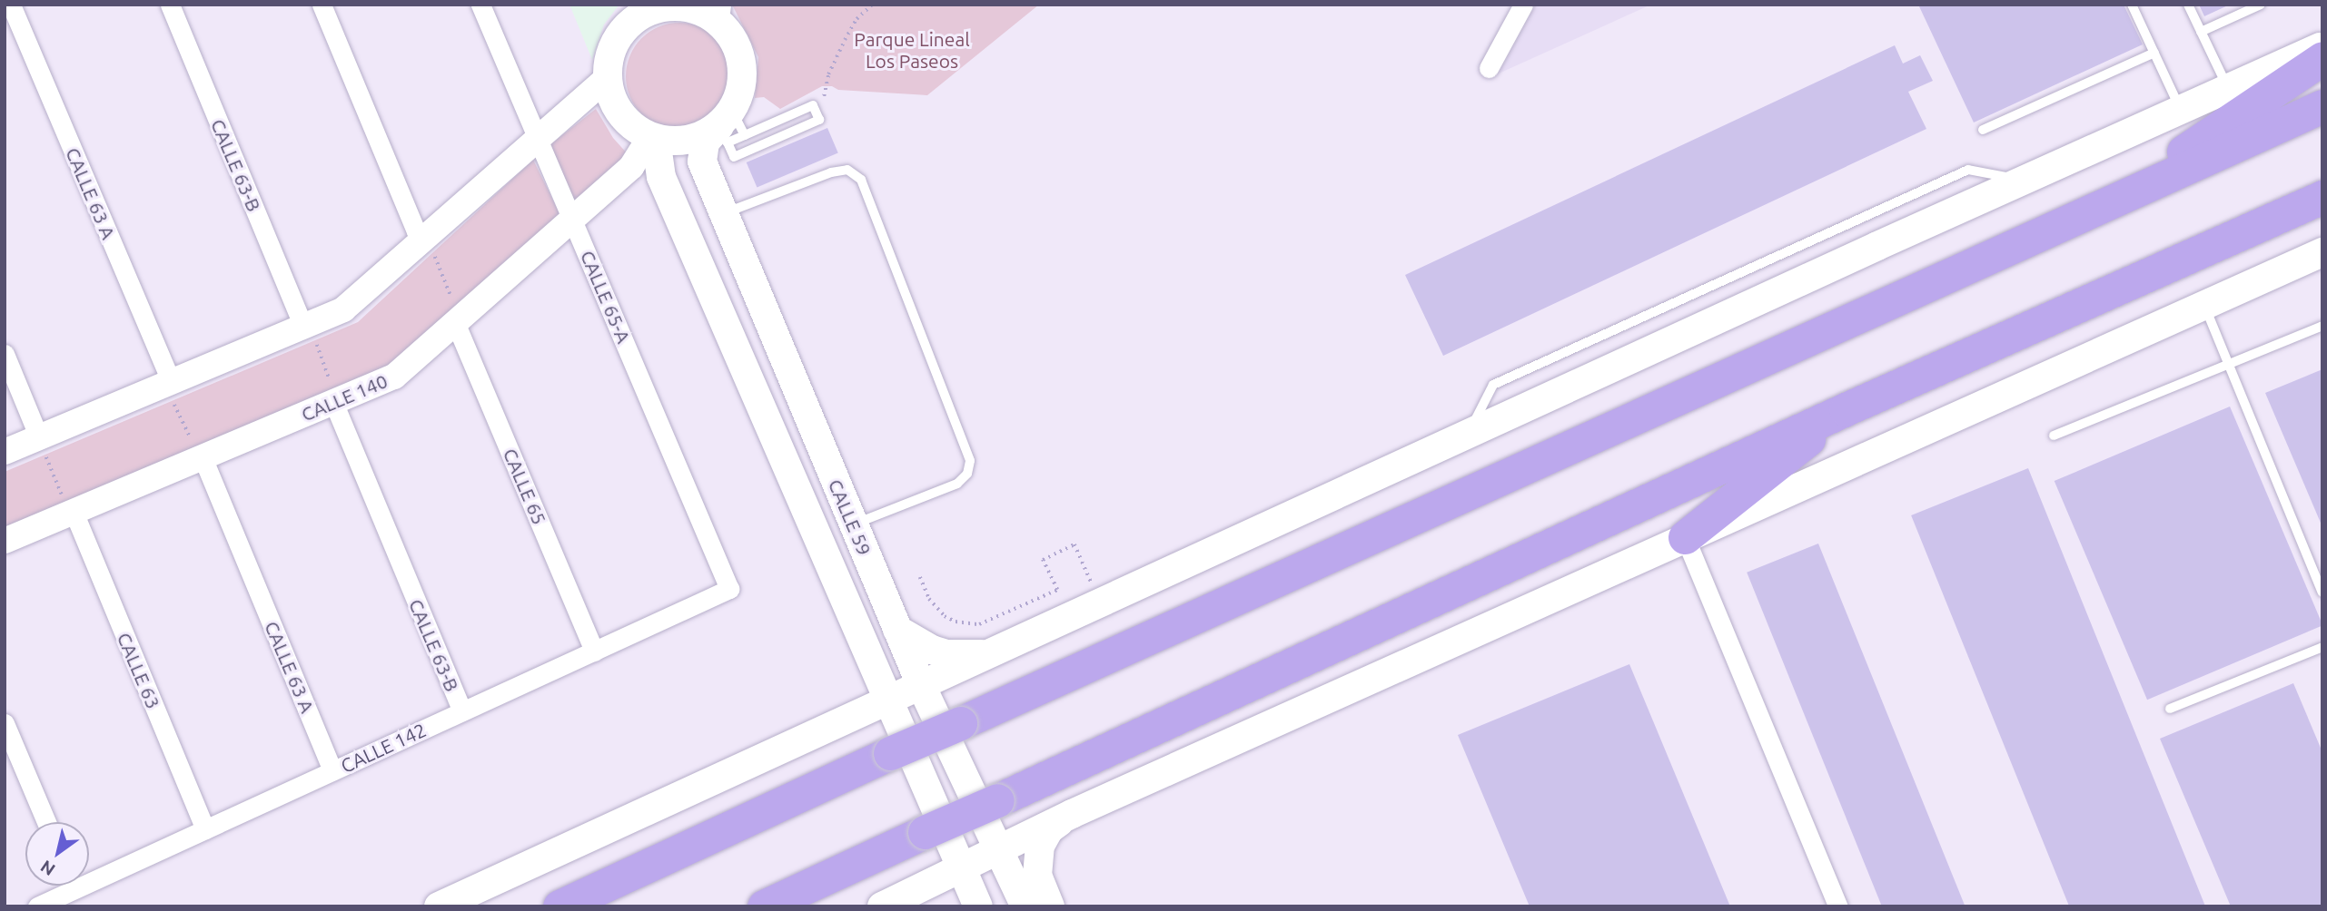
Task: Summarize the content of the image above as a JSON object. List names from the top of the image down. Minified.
{"streets":{"main road":["CALLE 59"],"street":["CALLE 63-B","CALLE 63 A","CALLE 65-A","CALLE 140","CALLE 65","CALLE 63","CALLE 142"]},"crossings":[["CALLE 63-B","CALLE 140"],["CALLE 63-B","CALLE 142"],["CALLE 63 A","CALLE 140"],["CALLE 63 A","CALLE 142"],["CALLE 65-A","CALLE 140"],["CALLE 65-A","CALLE 142"],["CALLE 140","CALLE 65"],["CALLE 140","CALLE 59"],["CALLE 140","CALLE 63"],["CALLE 65","CALLE 142"],["CALLE 63","CALLE 142"]],"parks":["Parque Lineal Los Paseos"],"north":"bottom left"}
